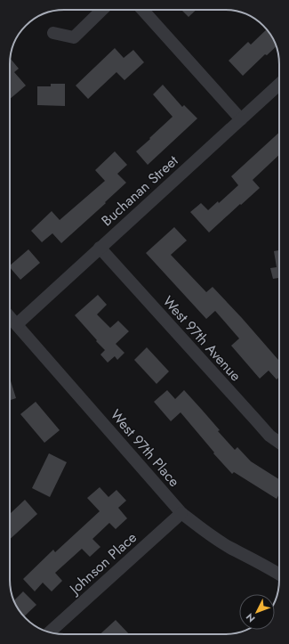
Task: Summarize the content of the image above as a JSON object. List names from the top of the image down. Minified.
{"streets":{"street":["Buchanan Street","West 97th Avenue","West 97th Place","Johnson Place"]},"crossings":[["Buchanan Street","West 97th Avenue"],["Buchanan Street","West 97th Place"],["West 97th Place","Johnson Place"]],"north":"bottom left"}
